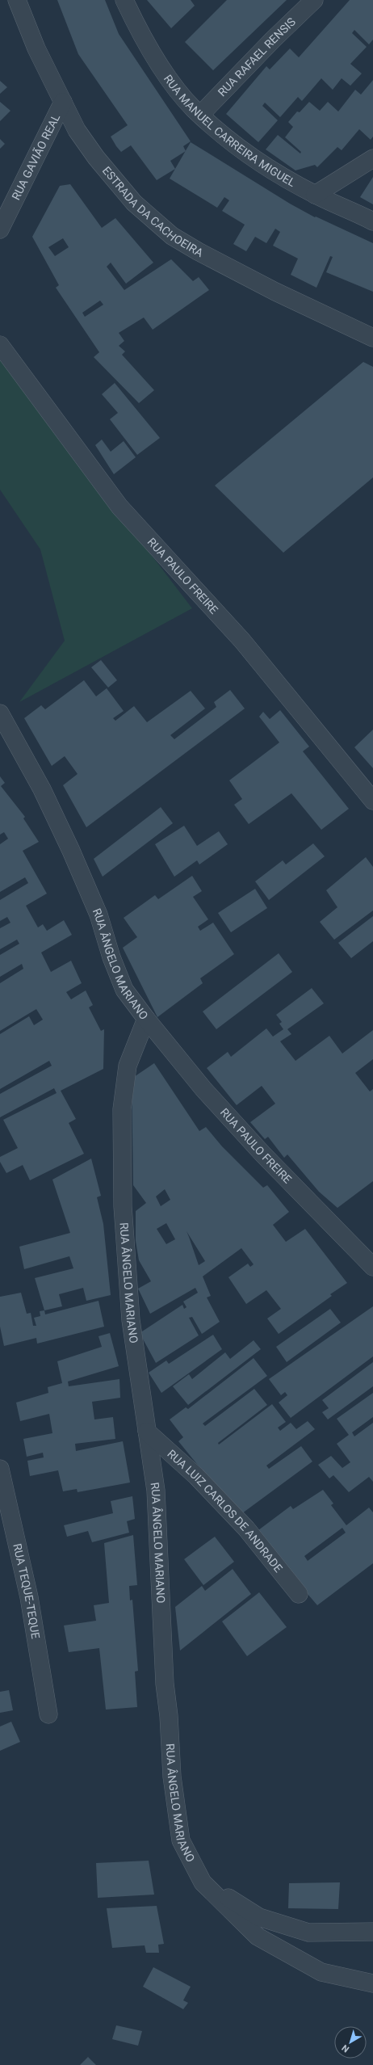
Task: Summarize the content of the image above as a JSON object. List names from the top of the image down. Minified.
{"streets":{"street":["RUA RAFAEL RENSIS","RUA MANUEL CARREIRA MIGUEL","RUA GAVIÃO REAL","ESTRADA DA CACHOEIRA","RUA PAULO FREIRE","RUA ÂNGELO MARIANO","RUA LUIZ CARLOS DE ANDRADE","RUA TEQUE-TEQUE"]},"crossings":[["RUA RAFAEL RENSIS","RUA MANUEL CARREIRA MIGUEL"],["RUA GAVIÃO REAL","ESTRADA DA CACHOEIRA"],["RUA PAULO FREIRE","RUA ÂNGELO MARIANO"],["RUA ÂNGELO MARIANO","RUA LUIZ CARLOS DE ANDRADE"]],"north":"bottom left"}
